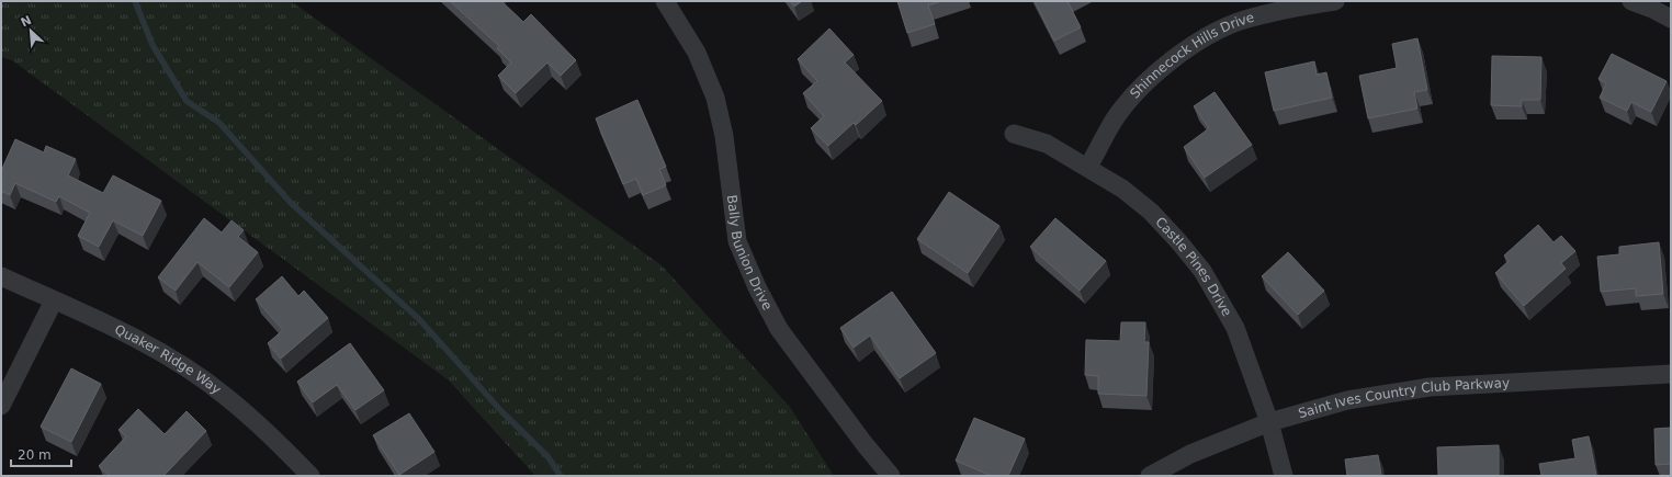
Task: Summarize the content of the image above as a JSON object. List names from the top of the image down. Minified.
{"streets":{"street":["Shinnecock Hills Drive","Bally Bunion Drive","Castle Pines Drive","Quaker Ridge Way","Saint Ives Country Club Parkway"]},"crossings":[["Shinnecock Hills Drive","Castle Pines Drive"],["Castle Pines Drive","Saint Ives Country Club Parkway"]],"scale_bar":"20 m","north":"top left"}
